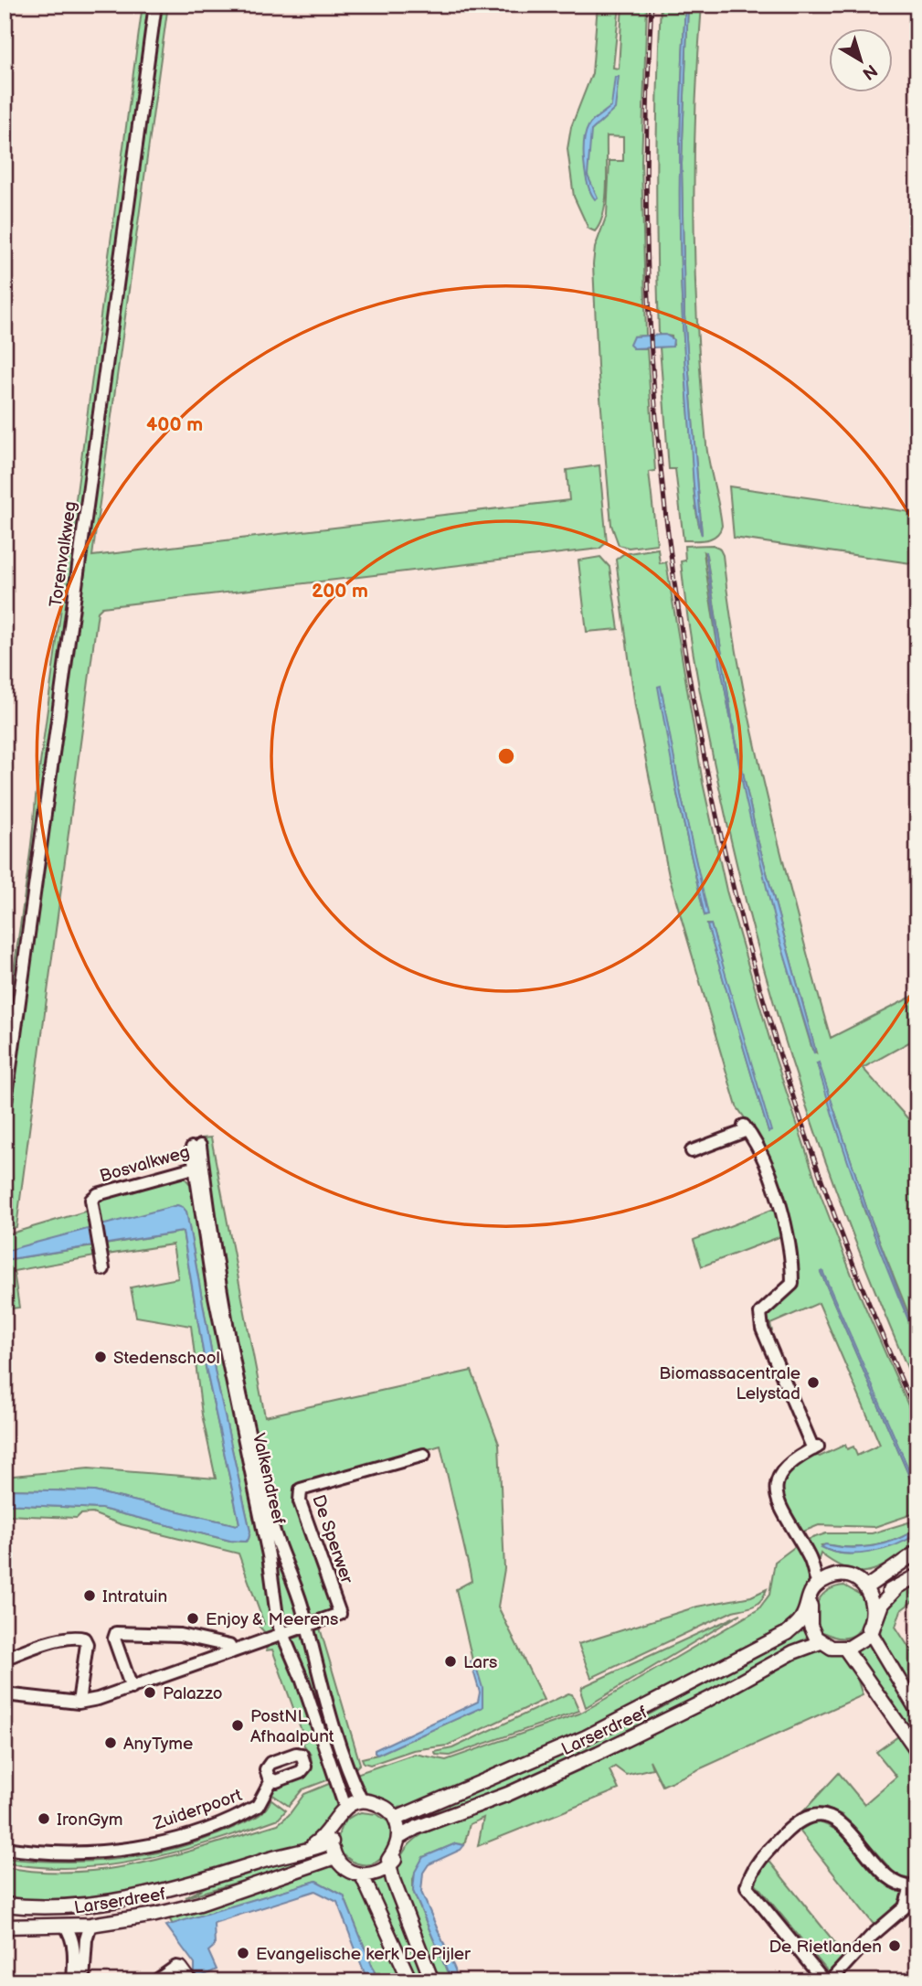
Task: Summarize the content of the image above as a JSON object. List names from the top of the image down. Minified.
{"streets":{"main road":["Larserdreef"],"street":["Torenvalkweg","Bosvalkweg","Valkendreef","De Sperwer","Zuiderpoort"]},"crossings":[["Bosvalkweg","Valkendreef"],["Valkendreef","De Sperwer"],["Valkendreef","Larserdreef"]],"places":["Stedenschool","Biomassacentrale Lelystad","Intratuin","Enjoy & Meerens","Lars","Palazzo","PostNL Afhaalpunt","AnyTyme","IronGym","De Rietlanden","Evangelische kerk De Pijler"],"north":"bottom right","rings":["400 m","200 m"]}
